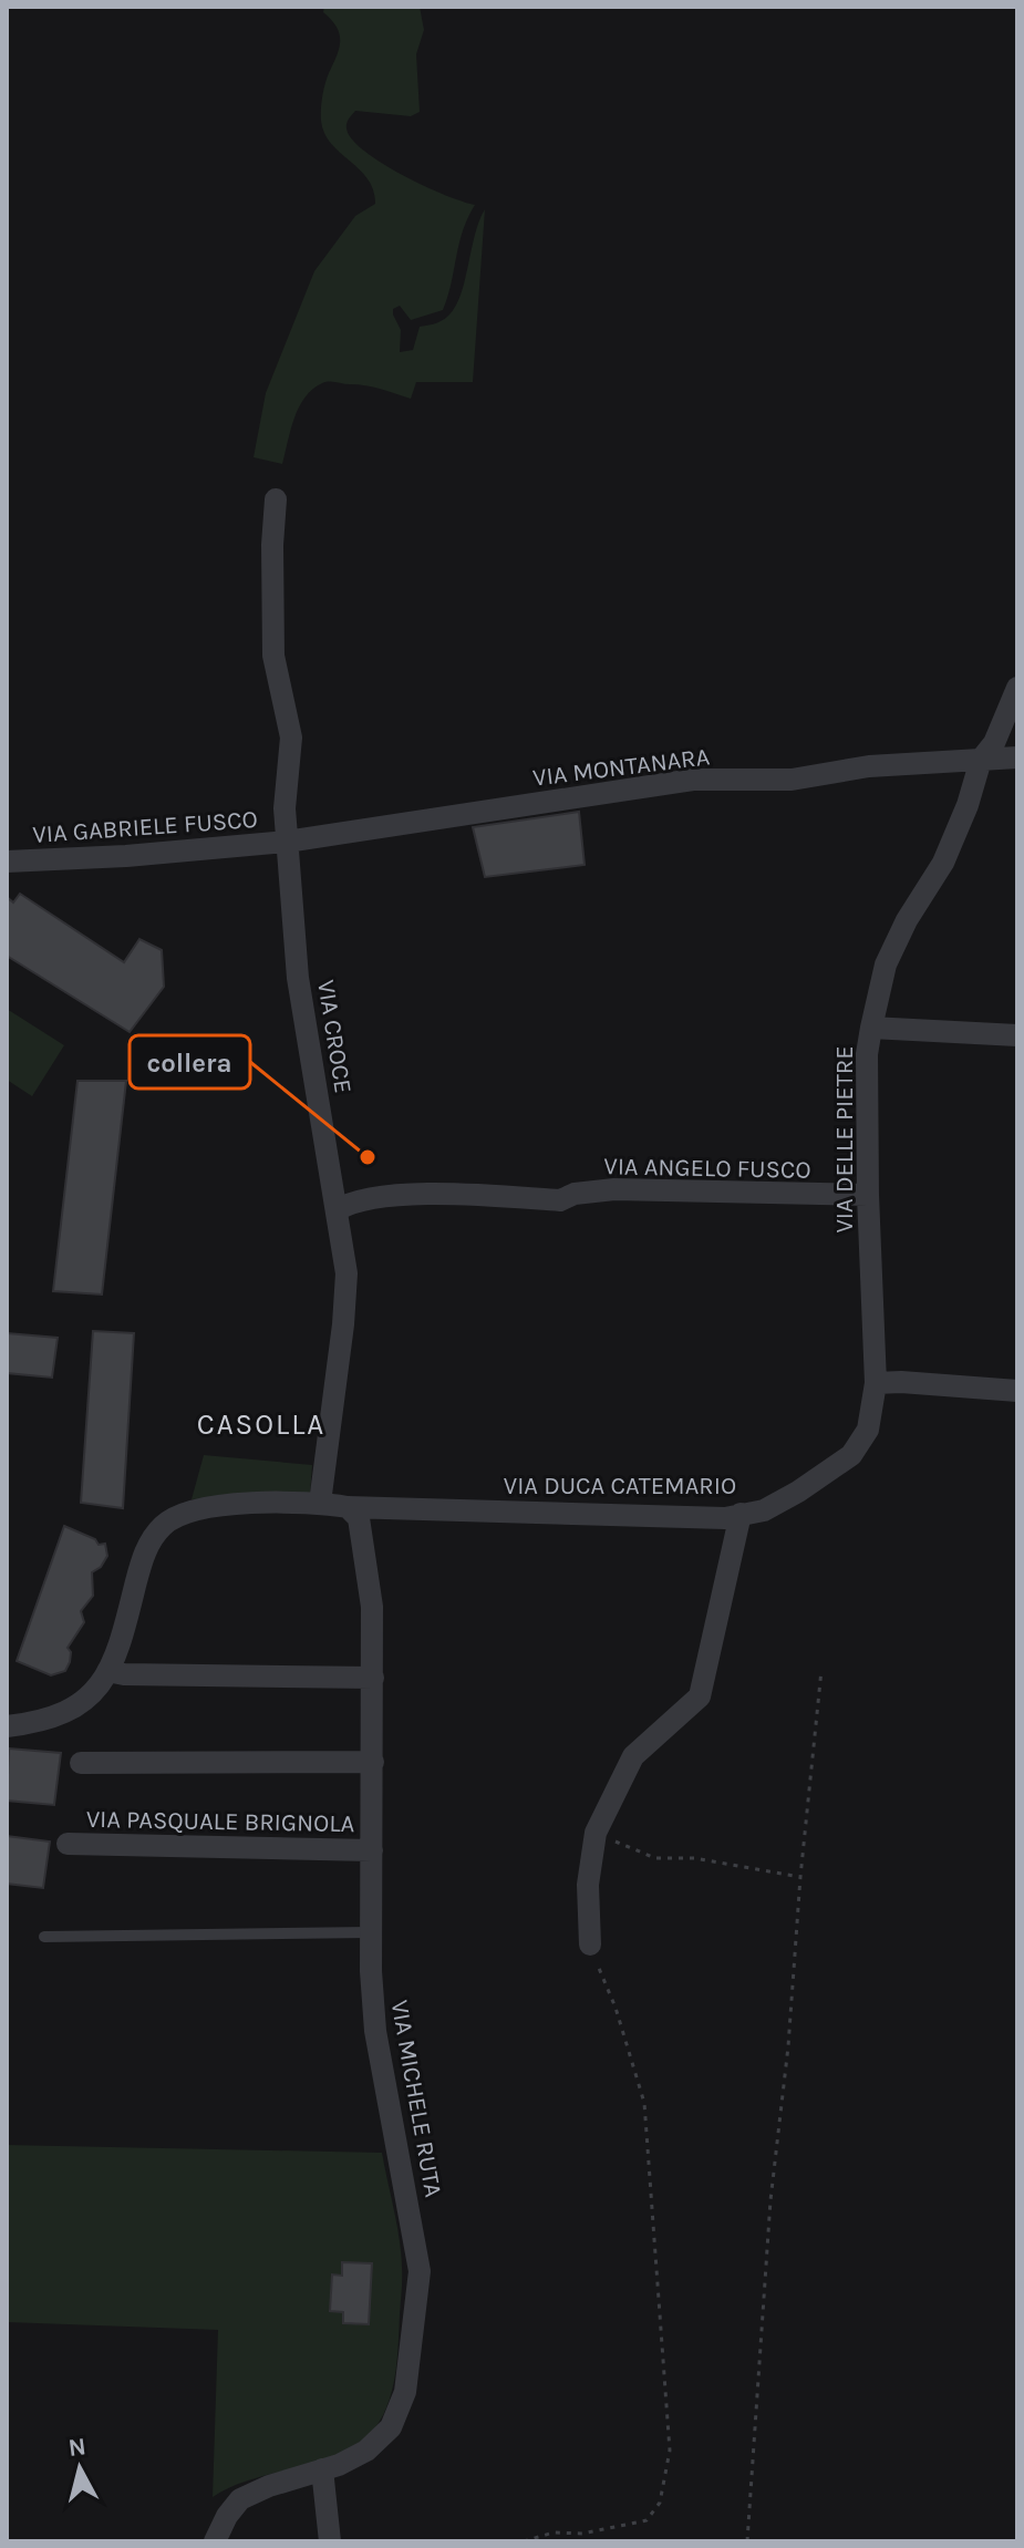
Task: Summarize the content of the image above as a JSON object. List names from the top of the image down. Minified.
{"streets":{"street":["VIA MONTANARA","VIA GABRIELE FUSCO","VIA CROCE","VIA DELLE PIETRE","VIA ANGELO FUSCO","VIA DUCA CATEMARIO","VIA PASQUALE BRIGNOLA","VIA MICHELE RUTA"]},"crossings":[["VIA MONTANARA","VIA GABRIELE FUSCO"],["VIA MONTANARA","VIA CROCE"],["VIA MONTANARA","VIA DELLE PIETRE"],["VIA GABRIELE FUSCO","VIA CROCE"],["VIA CROCE","VIA ANGELO FUSCO"],["VIA CROCE","VIA DUCA CATEMARIO"],["VIA DELLE PIETRE","VIA ANGELO FUSCO"],["VIA DELLE PIETRE","VIA DUCA CATEMARIO"],["VIA DUCA CATEMARIO","VIA MICHELE RUTA"],["VIA PASQUALE BRIGNOLA","VIA MICHELE RUTA"]],"districts":["CASOLLA"],"places":["collera"],"north":"top"}
